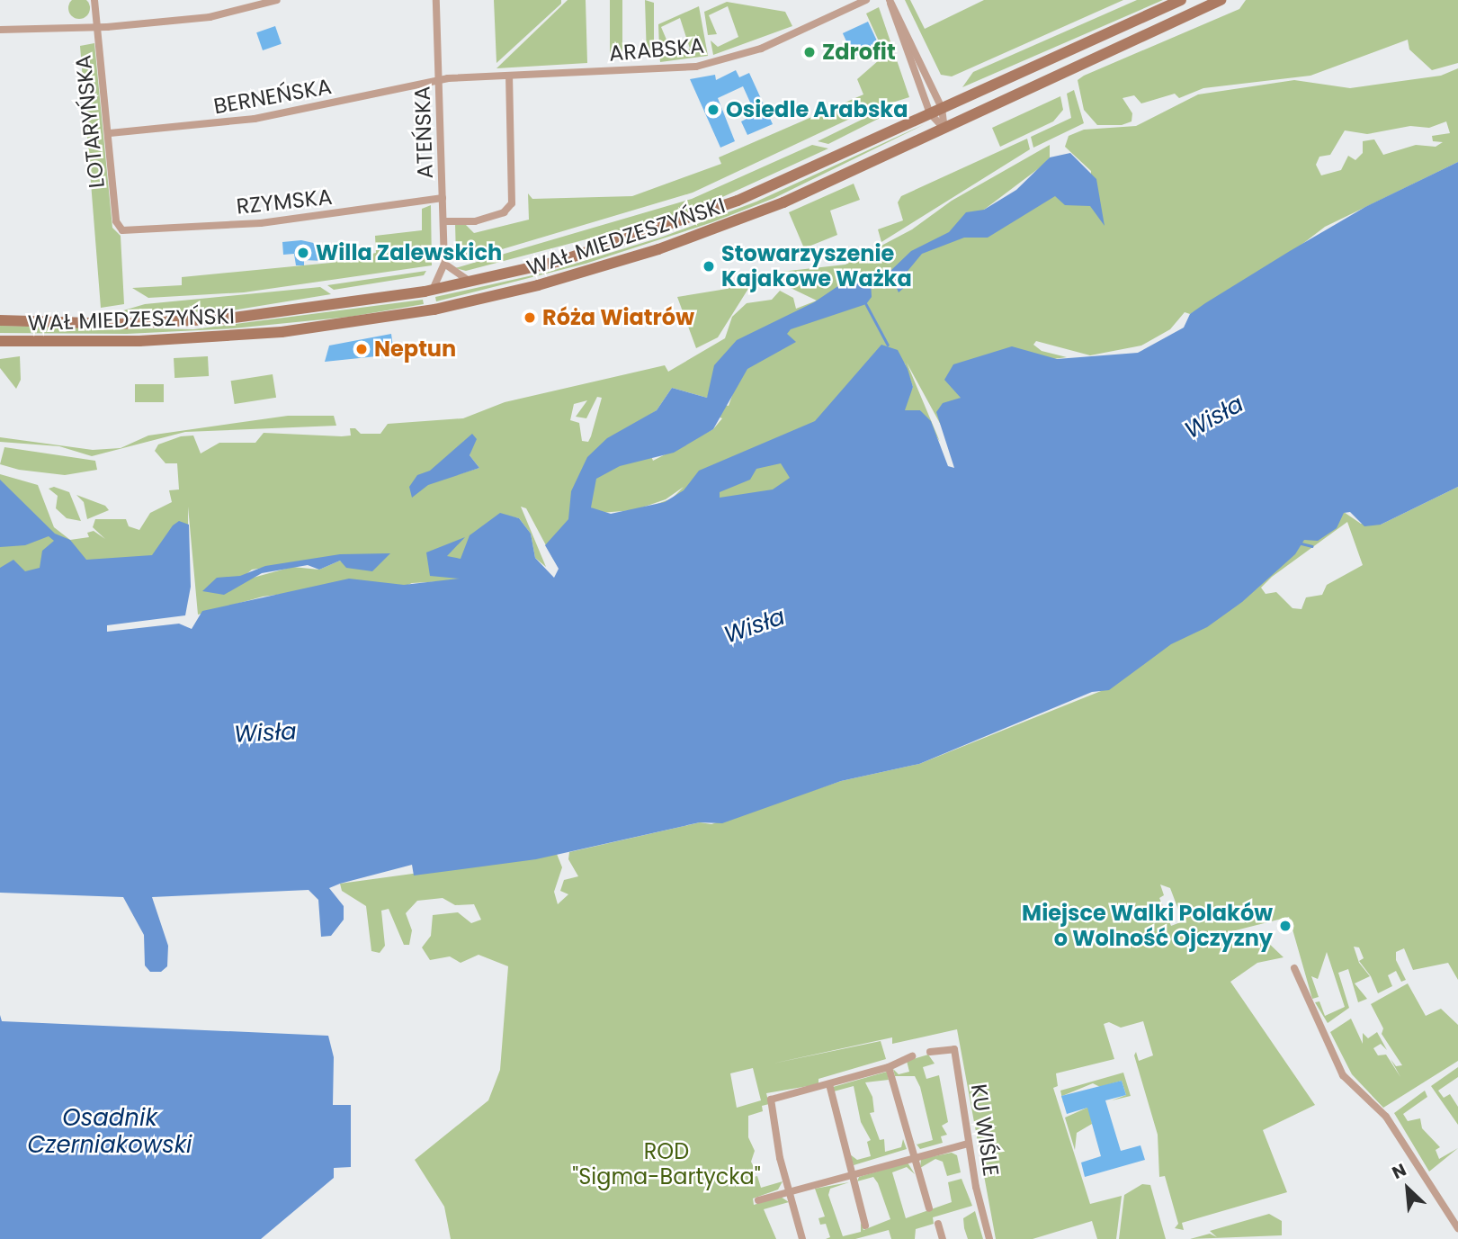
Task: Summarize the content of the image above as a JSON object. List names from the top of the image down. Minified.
{"streets":{"main road":["WAŁ MIEDZESZYŃSKI"],"street":["ARABSKA","BERNEŃSKA","LOTARYŃSKA","ATEŃSKA","RZYMSKA","KU WIŚLE"]},"crossings":[["ARABSKA","BERNEŃSKA"],["ARABSKA","ATEŃSKA"],["BERNEŃSKA","LOTARYŃSKA"],["BERNEŃSKA","ATEŃSKA"],["LOTARYŃSKA","RZYMSKA"],["ATEŃSKA","RZYMSKA"],["ATEŃSKA","WAŁ MIEDZESZYŃSKI"]],"water":["Wisła","Osadnik Czerniakowski"],"parks":["ROD \"Sigma-Bartycka\""],"places":["Zdrofit","Osiedle Arabska","Willa Zalewskich","Stowarzyszenie Kajakowe Ważka","Róża Wiatrów","Neptun","Miejsce Walki Polaków o Wolność Ojczyzny"],"north":"top left"}
